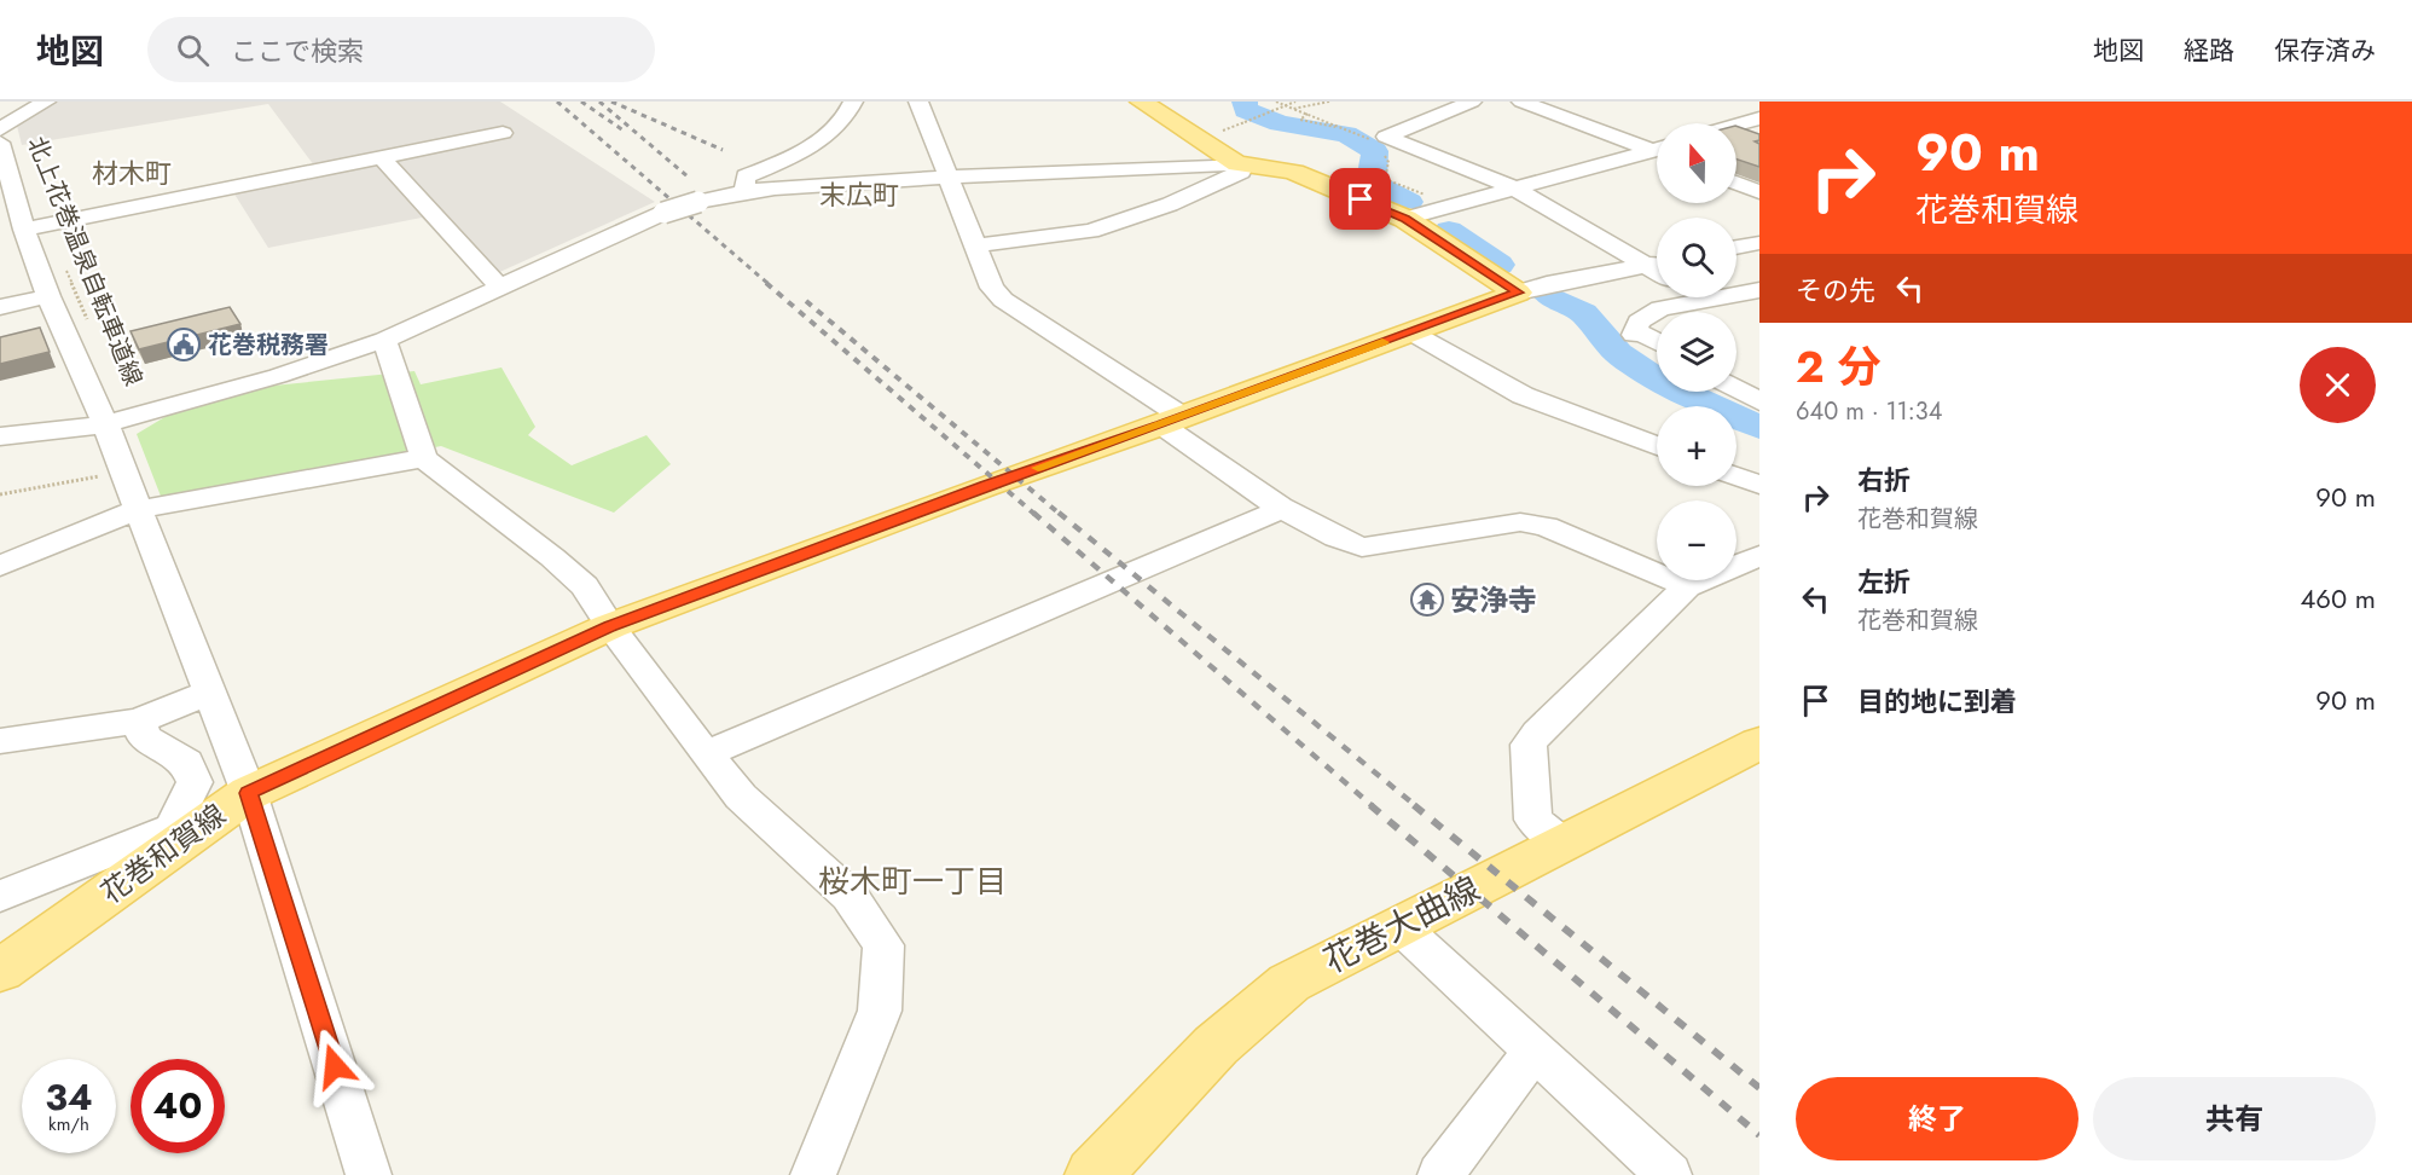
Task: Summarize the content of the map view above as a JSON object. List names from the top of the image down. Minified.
{"streets":{"main road":["花巻和賀線","花巻大曲線"],"path":["北上花巻温泉自転車道線"]},"districts":["材木町","末広町","桜木町一丁目"],"places":{"public building":["花巻税務署"],"temple":["安浄寺"]},"north":"top","page":{"header":"地図","search":"ここで検索","nav":["地図","経路","保存済み"],"turn":["90 m","花巻和賀線"],"map_buttons":["+","−"],"then":"その先","heading":["2 分","640 m · 11:34"],"list":[{"name":"右折","note":"花巻和賀線","value":"90 m"},{"name":"左折","note":"花巻和賀線","value":"460 m"},{"name":"目的地に到着","value":"90 m"}],"speed":"34 km/h","limit":"40","buttons":["終了","共有"]}}
